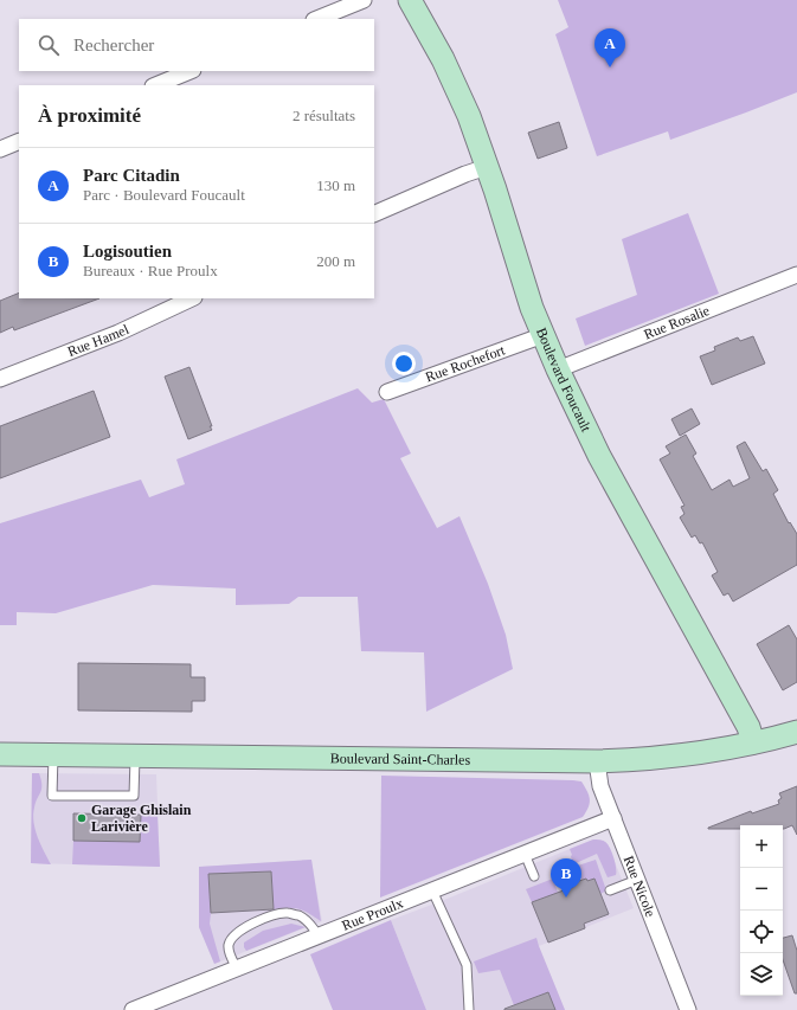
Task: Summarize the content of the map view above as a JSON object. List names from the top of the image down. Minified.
{"streets":{"street":["Rue Rosalie","Rue Hamel","Rue Rochefort","Boulevard Foucault","Boulevard Saint-Charles","Rue Nicole","Rue Proulx"]},"crossings":[["Rue Rosalie","Boulevard Foucault"],["Rue Rochefort","Boulevard Foucault"],["Boulevard Foucault","Boulevard Saint-Charles"],["Boulevard Saint-Charles","Rue Nicole"],["Rue Nicole","Rue Proulx"]],"places":["Garage Ghislain Larivière"],"page":{"search":"Rechercher","pins":["A","B"],"heading":["À proximité","2 résultats"],"list":[{"mark":"A","name":"Parc Citadin","note":"Parc · Boulevard Foucault","value":"130 m"},{"mark":"B","name":"Logisoutien","note":"Bureaux · Rue Proulx","value":"200 m"}],"map_buttons":["+","−"]}}
